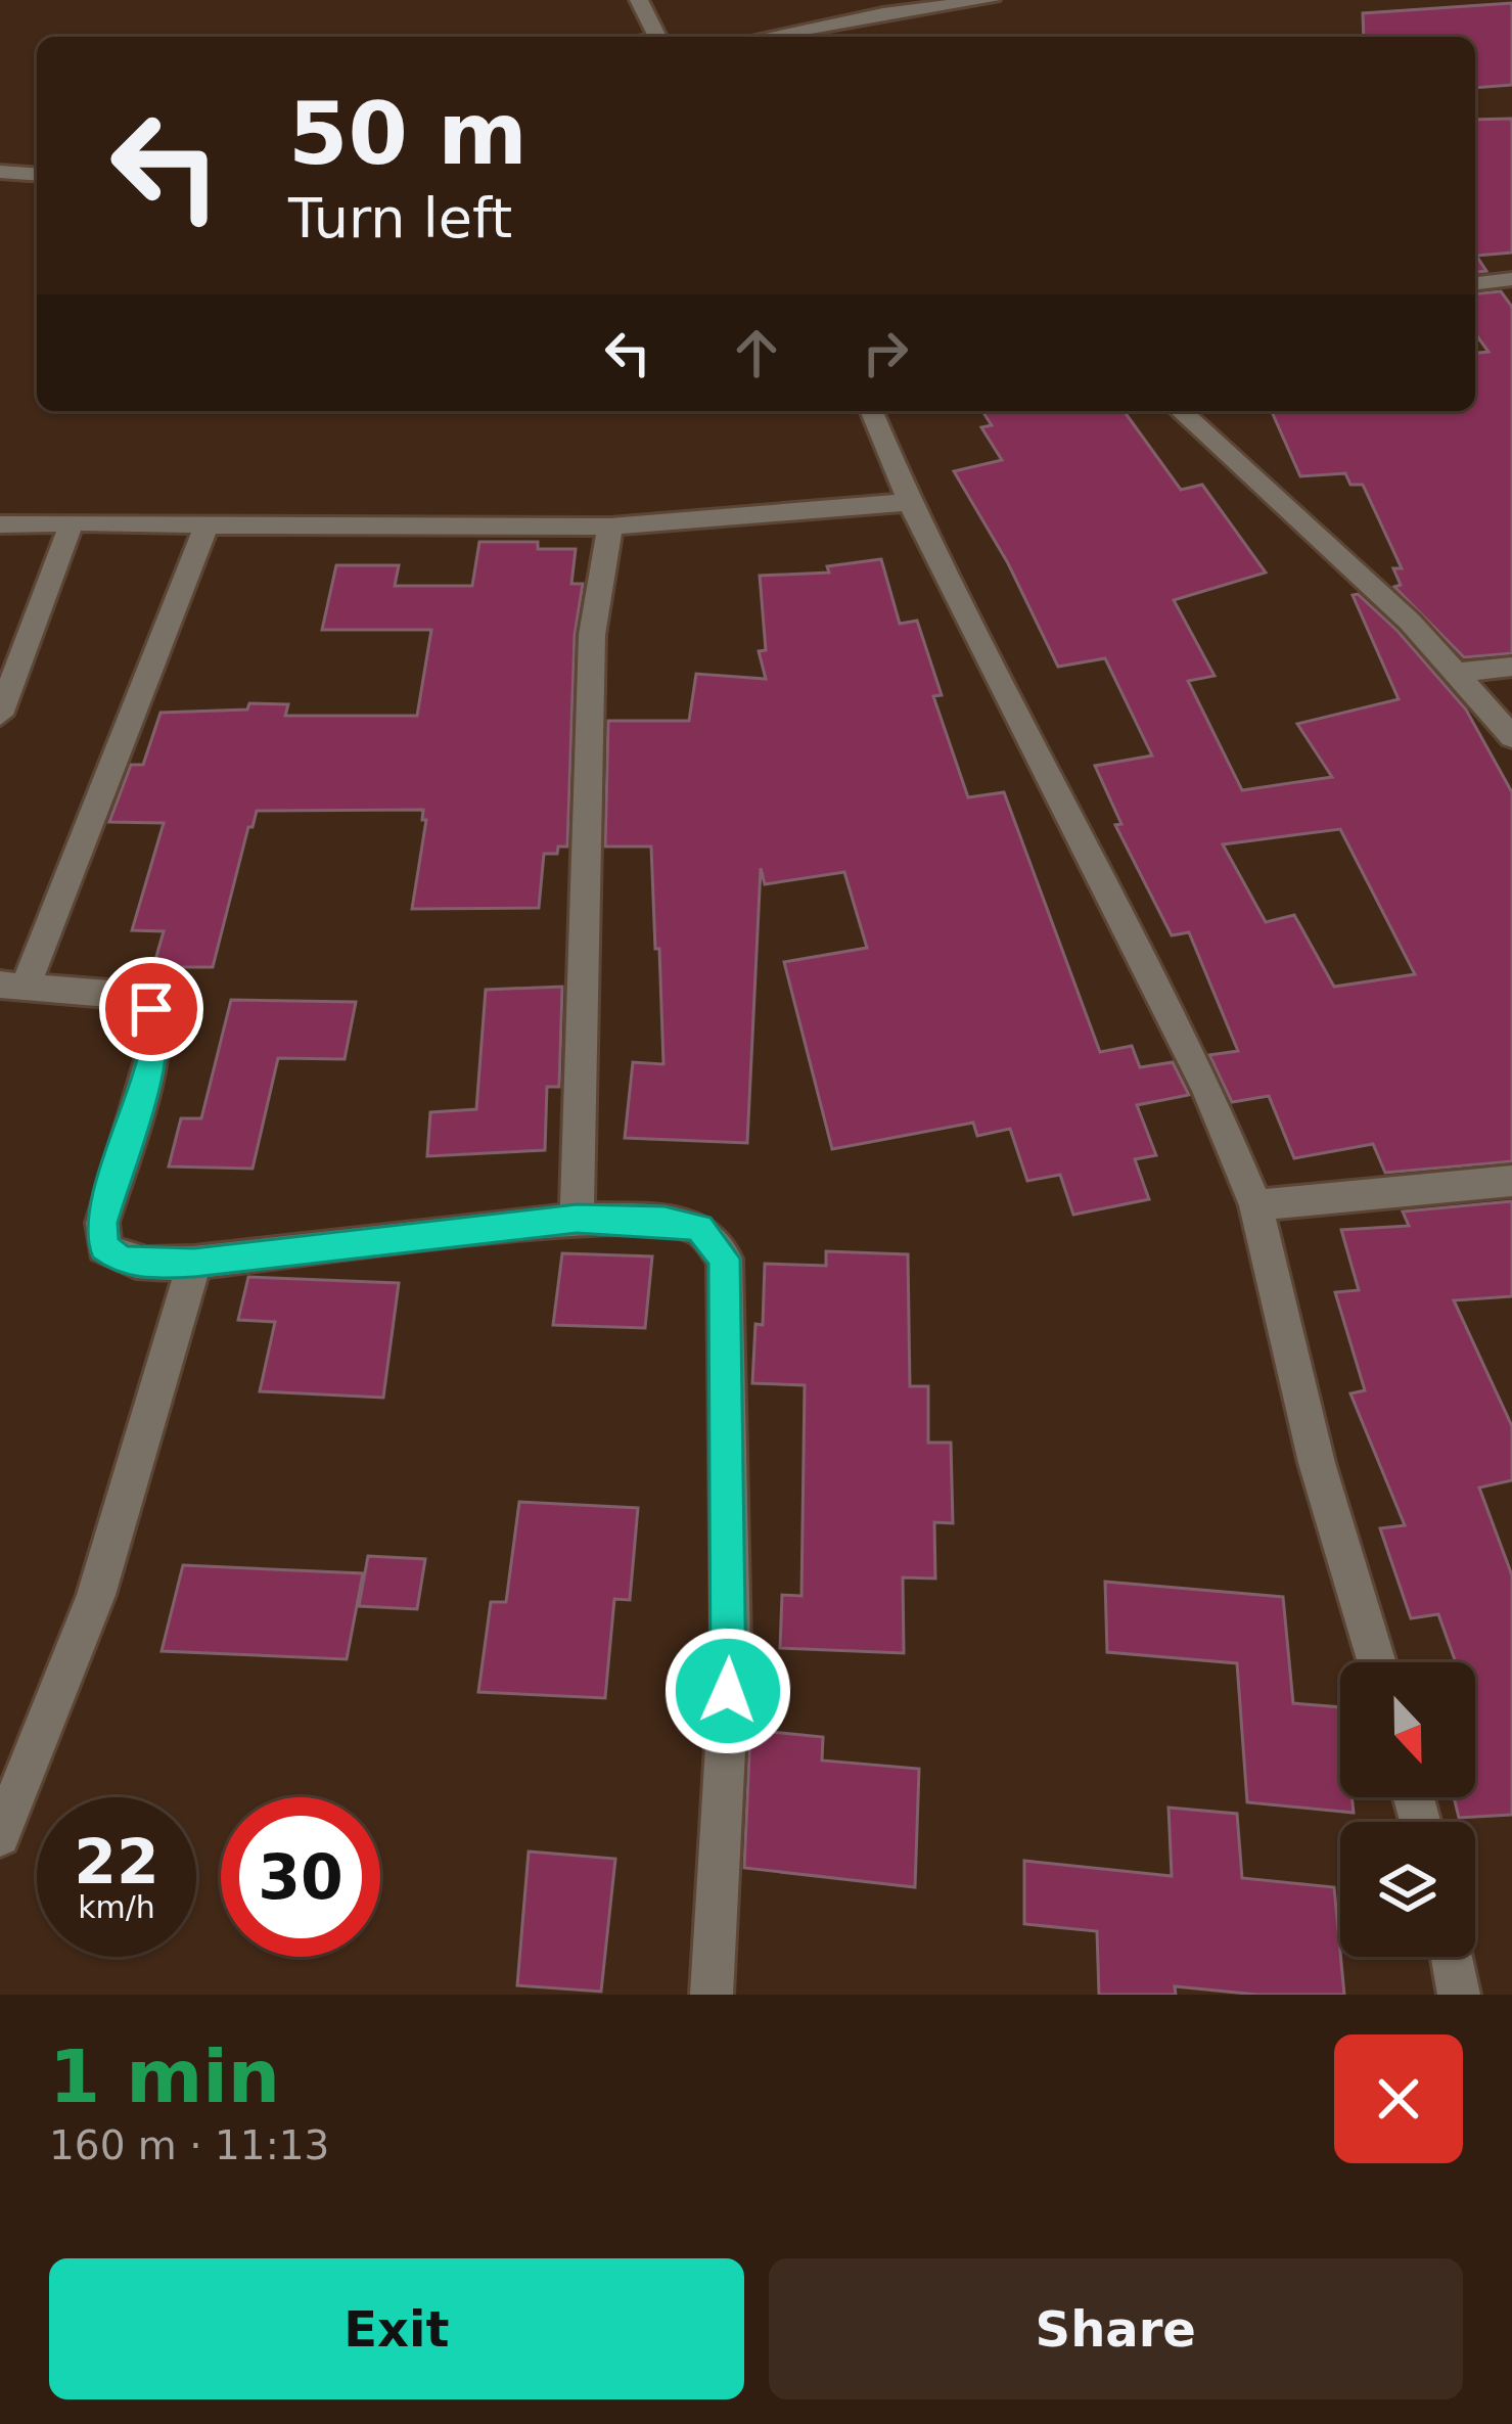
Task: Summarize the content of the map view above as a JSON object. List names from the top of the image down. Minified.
{"north":"bottom","page":{"turn":["50 m","Turn left"],"speed":"22 km/h","limit":"30","heading":["1 min","160 m · 11:13"],"buttons":["Exit","Share"]}}
